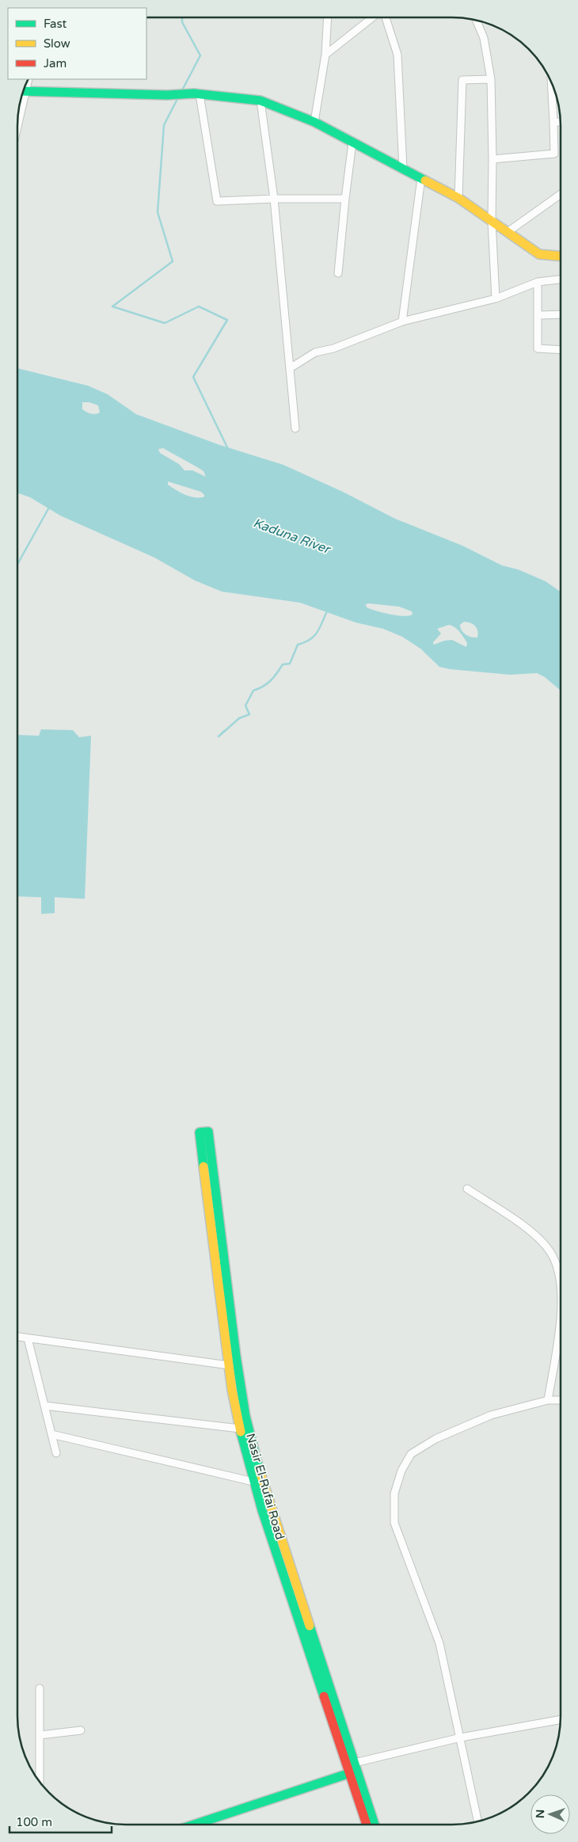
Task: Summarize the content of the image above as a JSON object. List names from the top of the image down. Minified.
{"streets":{"main road":["Nasir El-Rufai Road"]},"water":["Kaduna River"],"legend":["Fast","Slow","Jam"],"scale_bar":"100 m","north":"left"}
